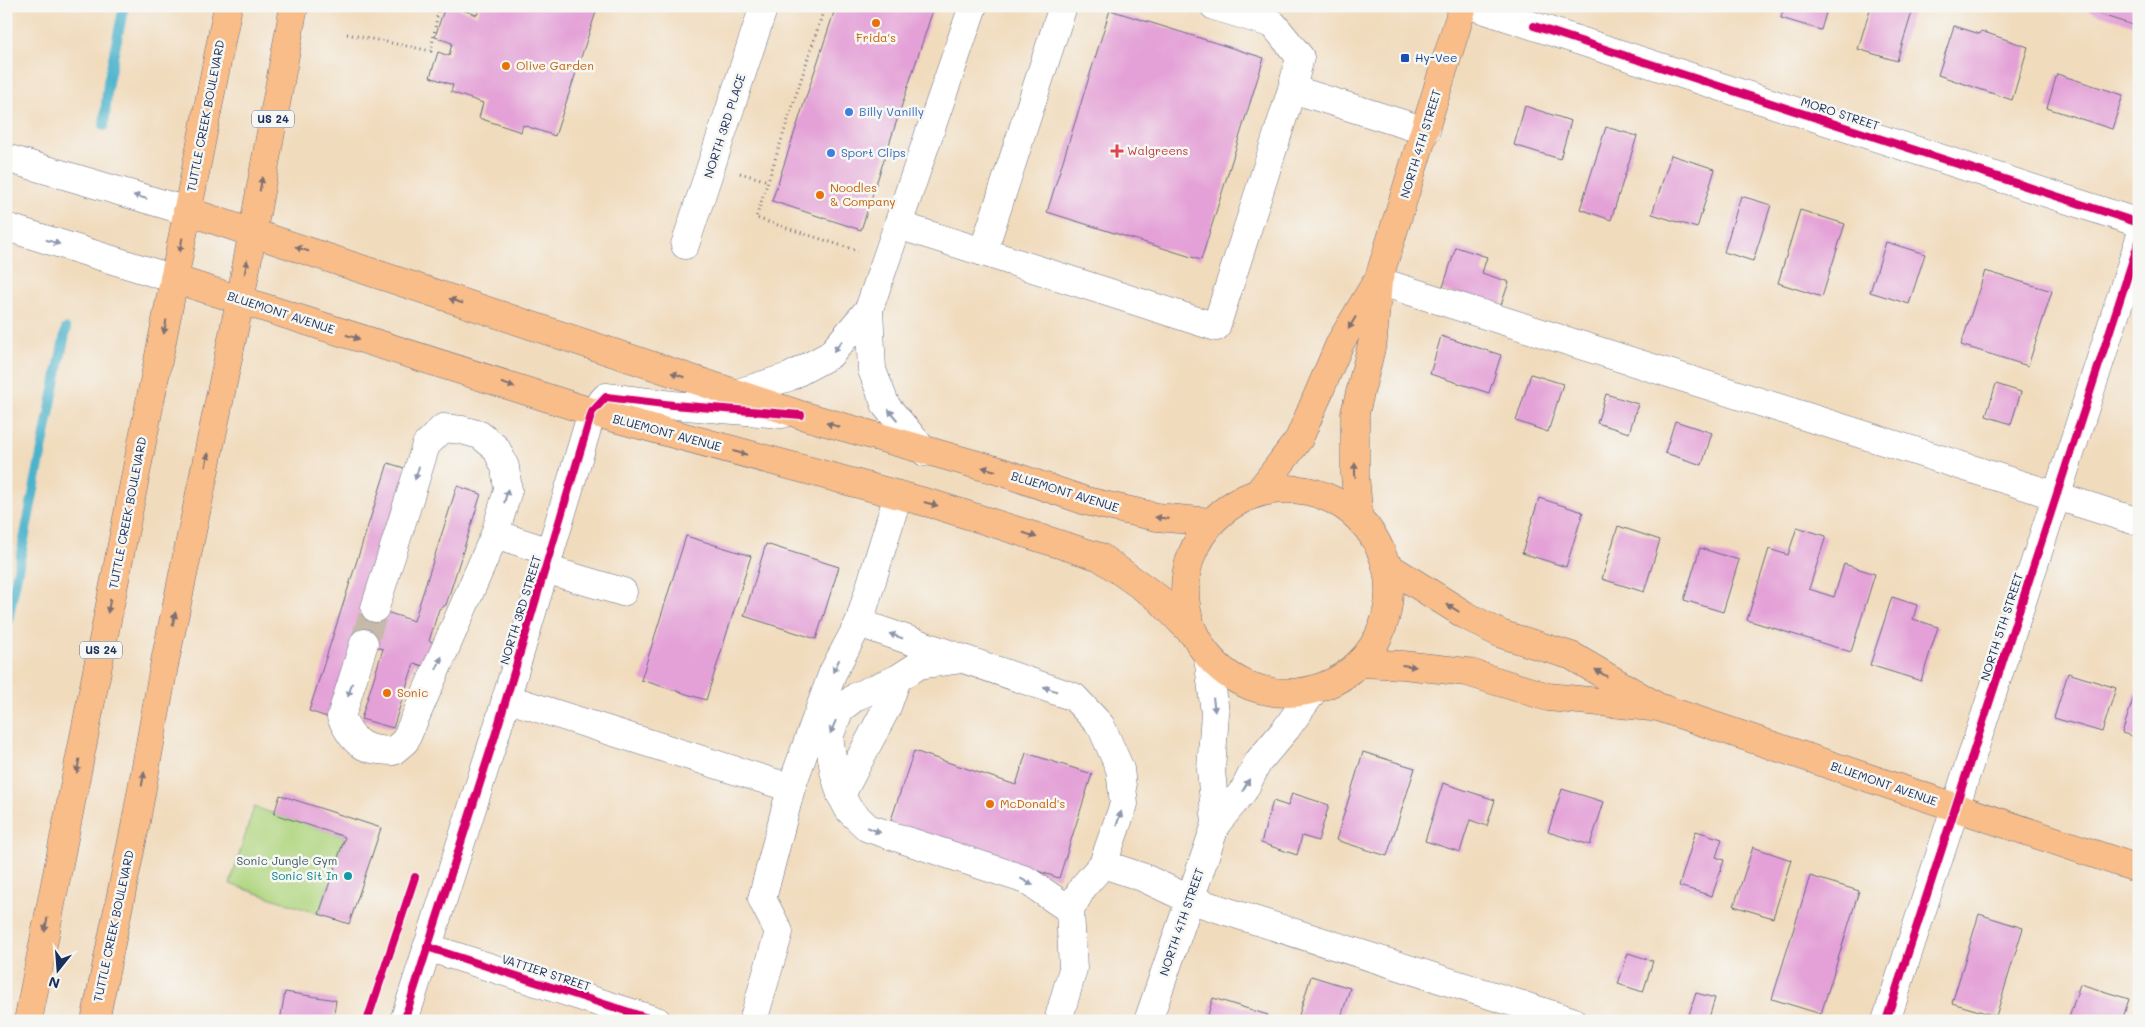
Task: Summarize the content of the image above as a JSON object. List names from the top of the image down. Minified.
{"streets":{"main road":["TUTTLE CREEK BOULEVARD","US 24","NORTH 4TH STREET","BLUEMONT AVENUE"],"street":["MORO STREET","NORTH 3RD PLACE","NORTH 3RD STREET","NORTH 5TH STREET","VATTIER STREET"]},"crossings":[["TUTTLE CREEK BOULEVARD","BLUEMONT AVENUE"],["NORTH 4TH STREET","BLUEMONT AVENUE"],["BLUEMONT AVENUE","NORTH 3RD STREET"],["BLUEMONT AVENUE","NORTH 5TH STREET"],["NORTH 3RD STREET","VATTIER STREET"]],"parks":["Sonic Jungle Gym"],"places":{"other":["Frida's","Olive Garden","Billy Vanilly","Sport Clips","Noodles & Company","Sonic","McDonald's","Sonic Sit In"],"transit":["Hy-Vee"],"health":["Walgreens"]},"north":"bottom"}
